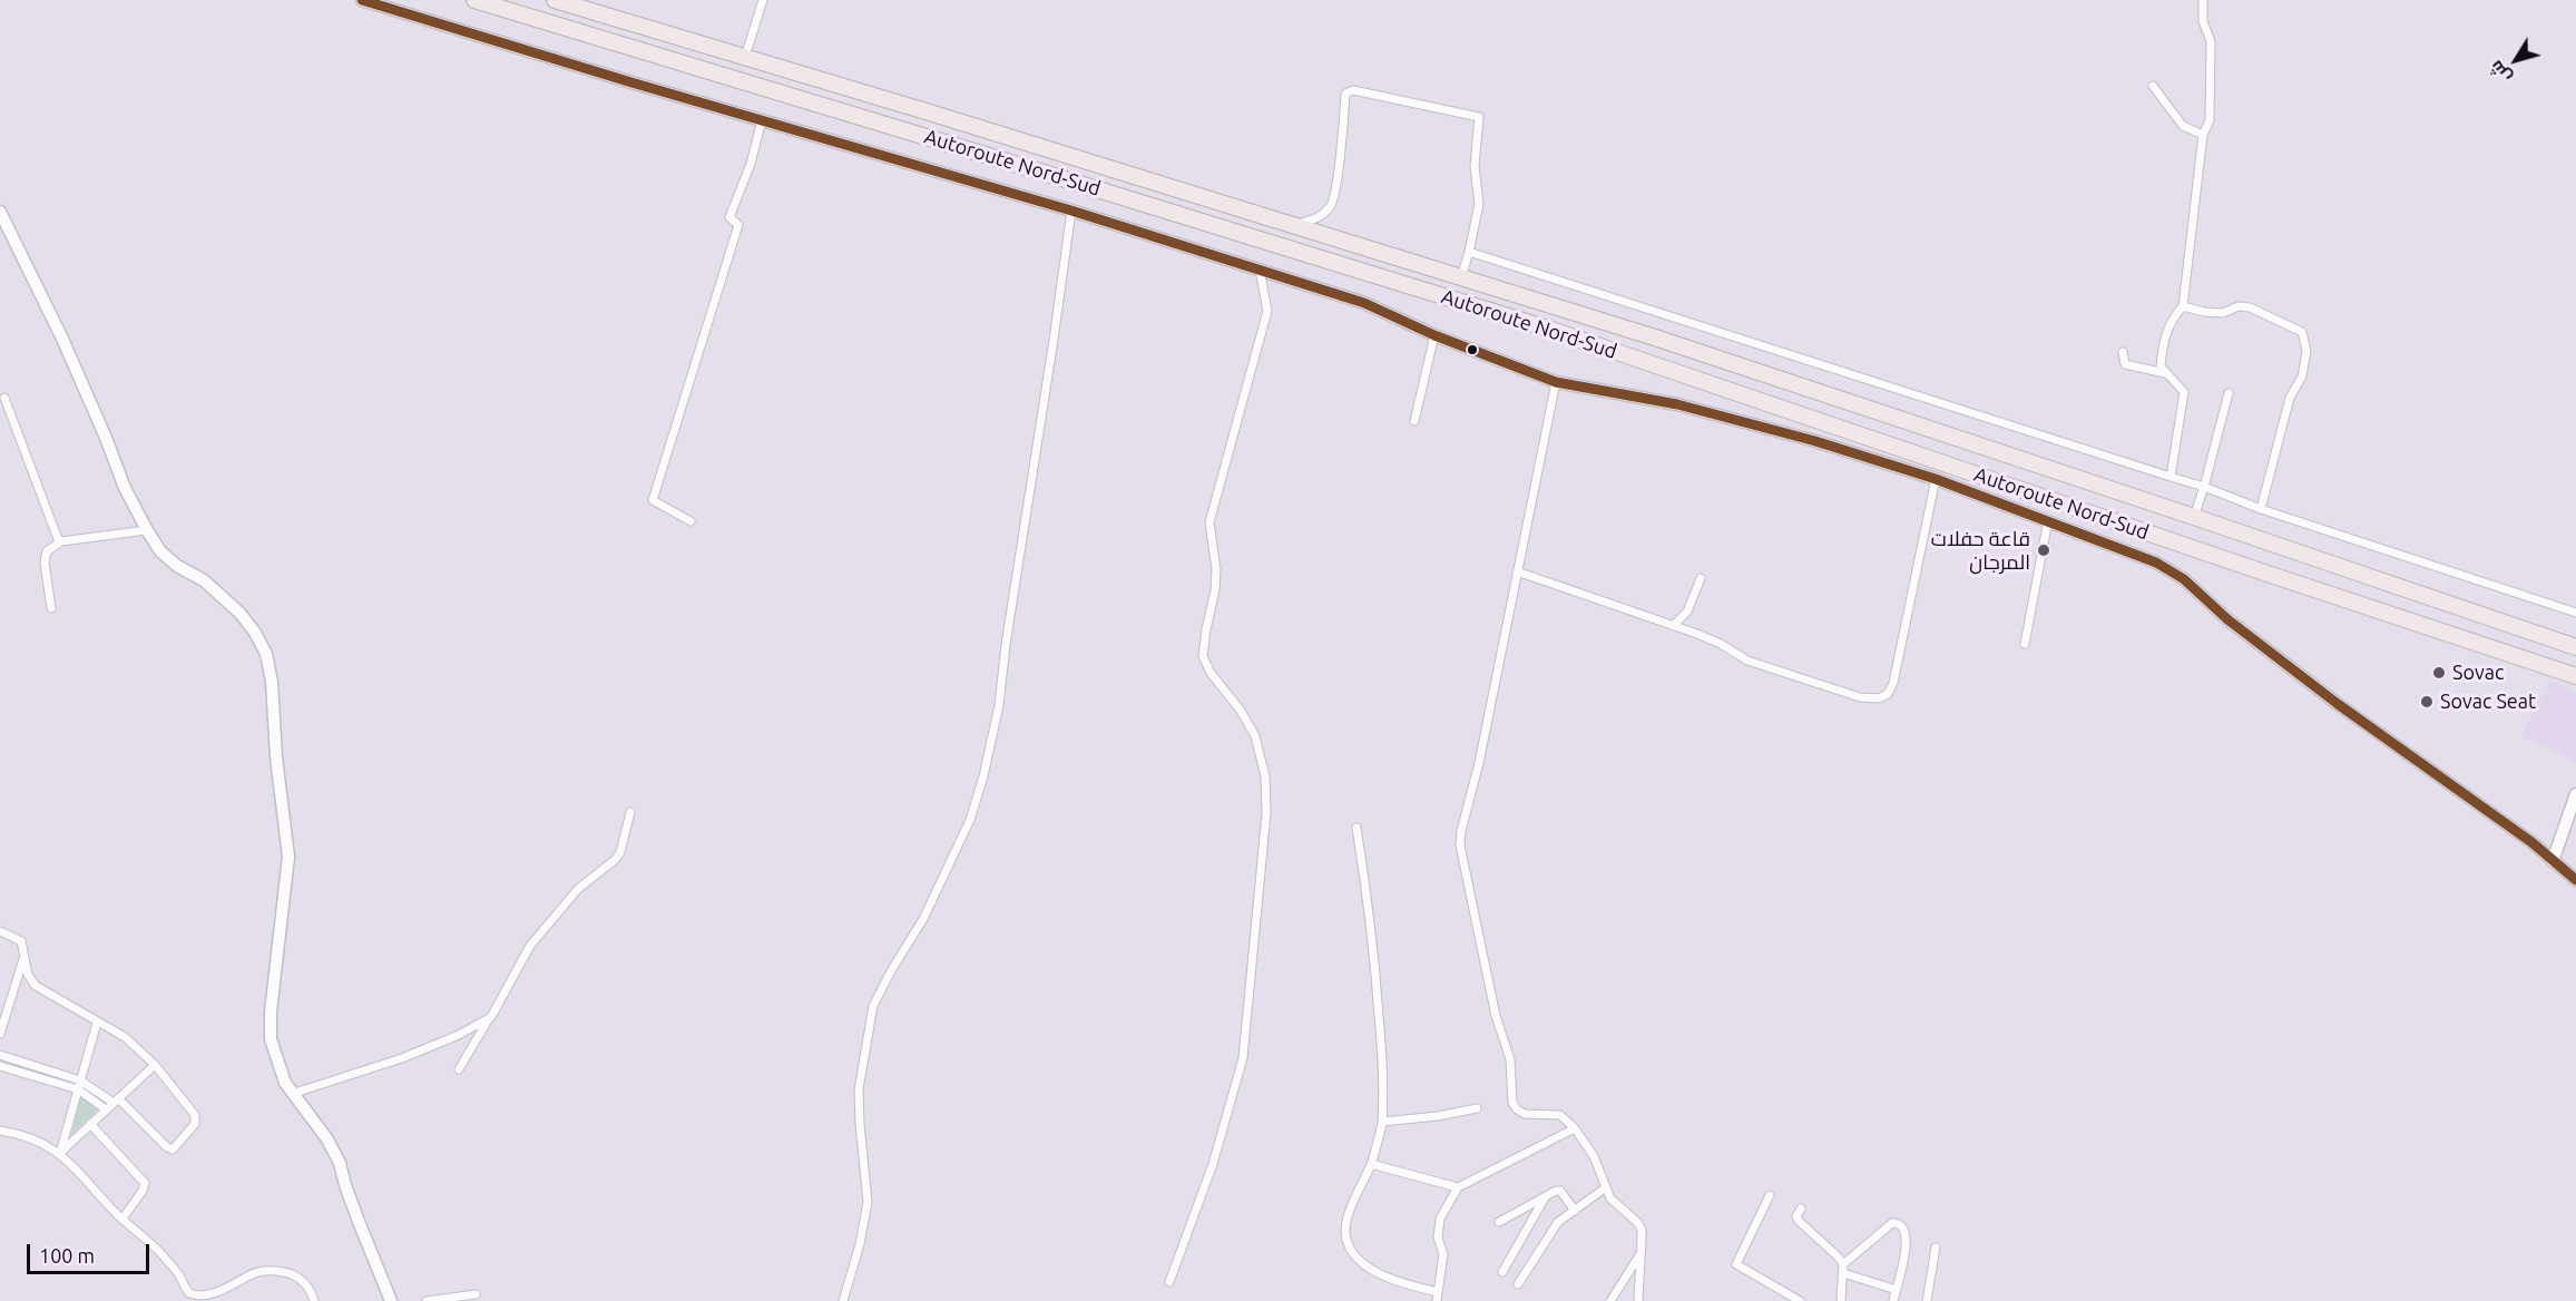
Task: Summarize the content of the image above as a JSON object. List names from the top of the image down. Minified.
{"streets":{"highway":["Autoroute Nord-Sud"]},"places":["قاعة حفلات المرجان","Sovac","Sovac Seat"],"scale_bar":"100 m","north":"bottom left"}
